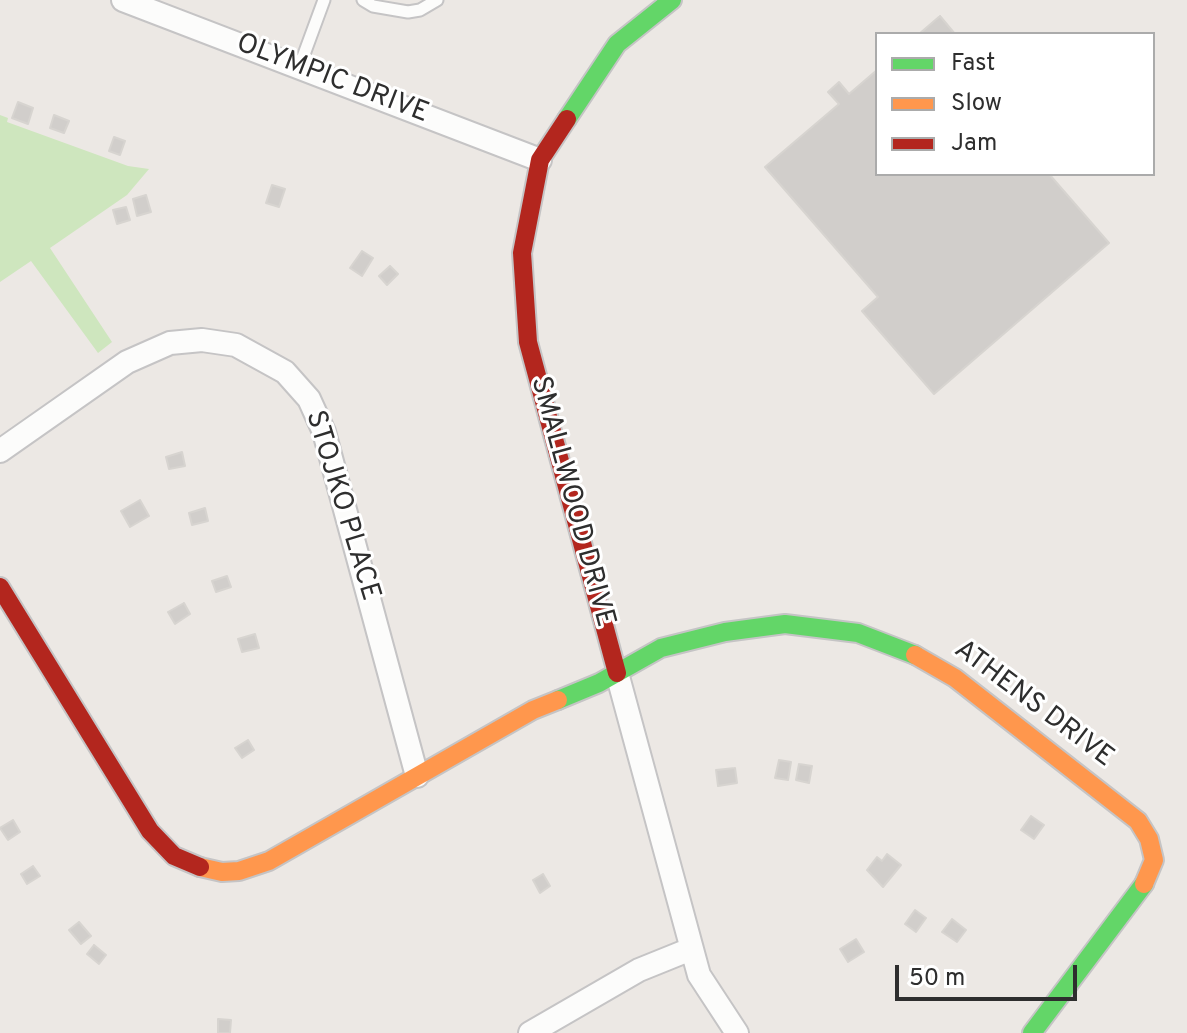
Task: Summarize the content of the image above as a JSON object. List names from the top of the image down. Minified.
{"streets":{"street":["OLYMPIC DRIVE","SMALLWOOD DRIVE","STOJKO PLACE","ATHENS DRIVE"]},"crossings":[["OLYMPIC DRIVE","SMALLWOOD DRIVE"],["SMALLWOOD DRIVE","ATHENS DRIVE"]],"legend":["Fast","Slow","Jam"],"scale_bar":"50 m"}
